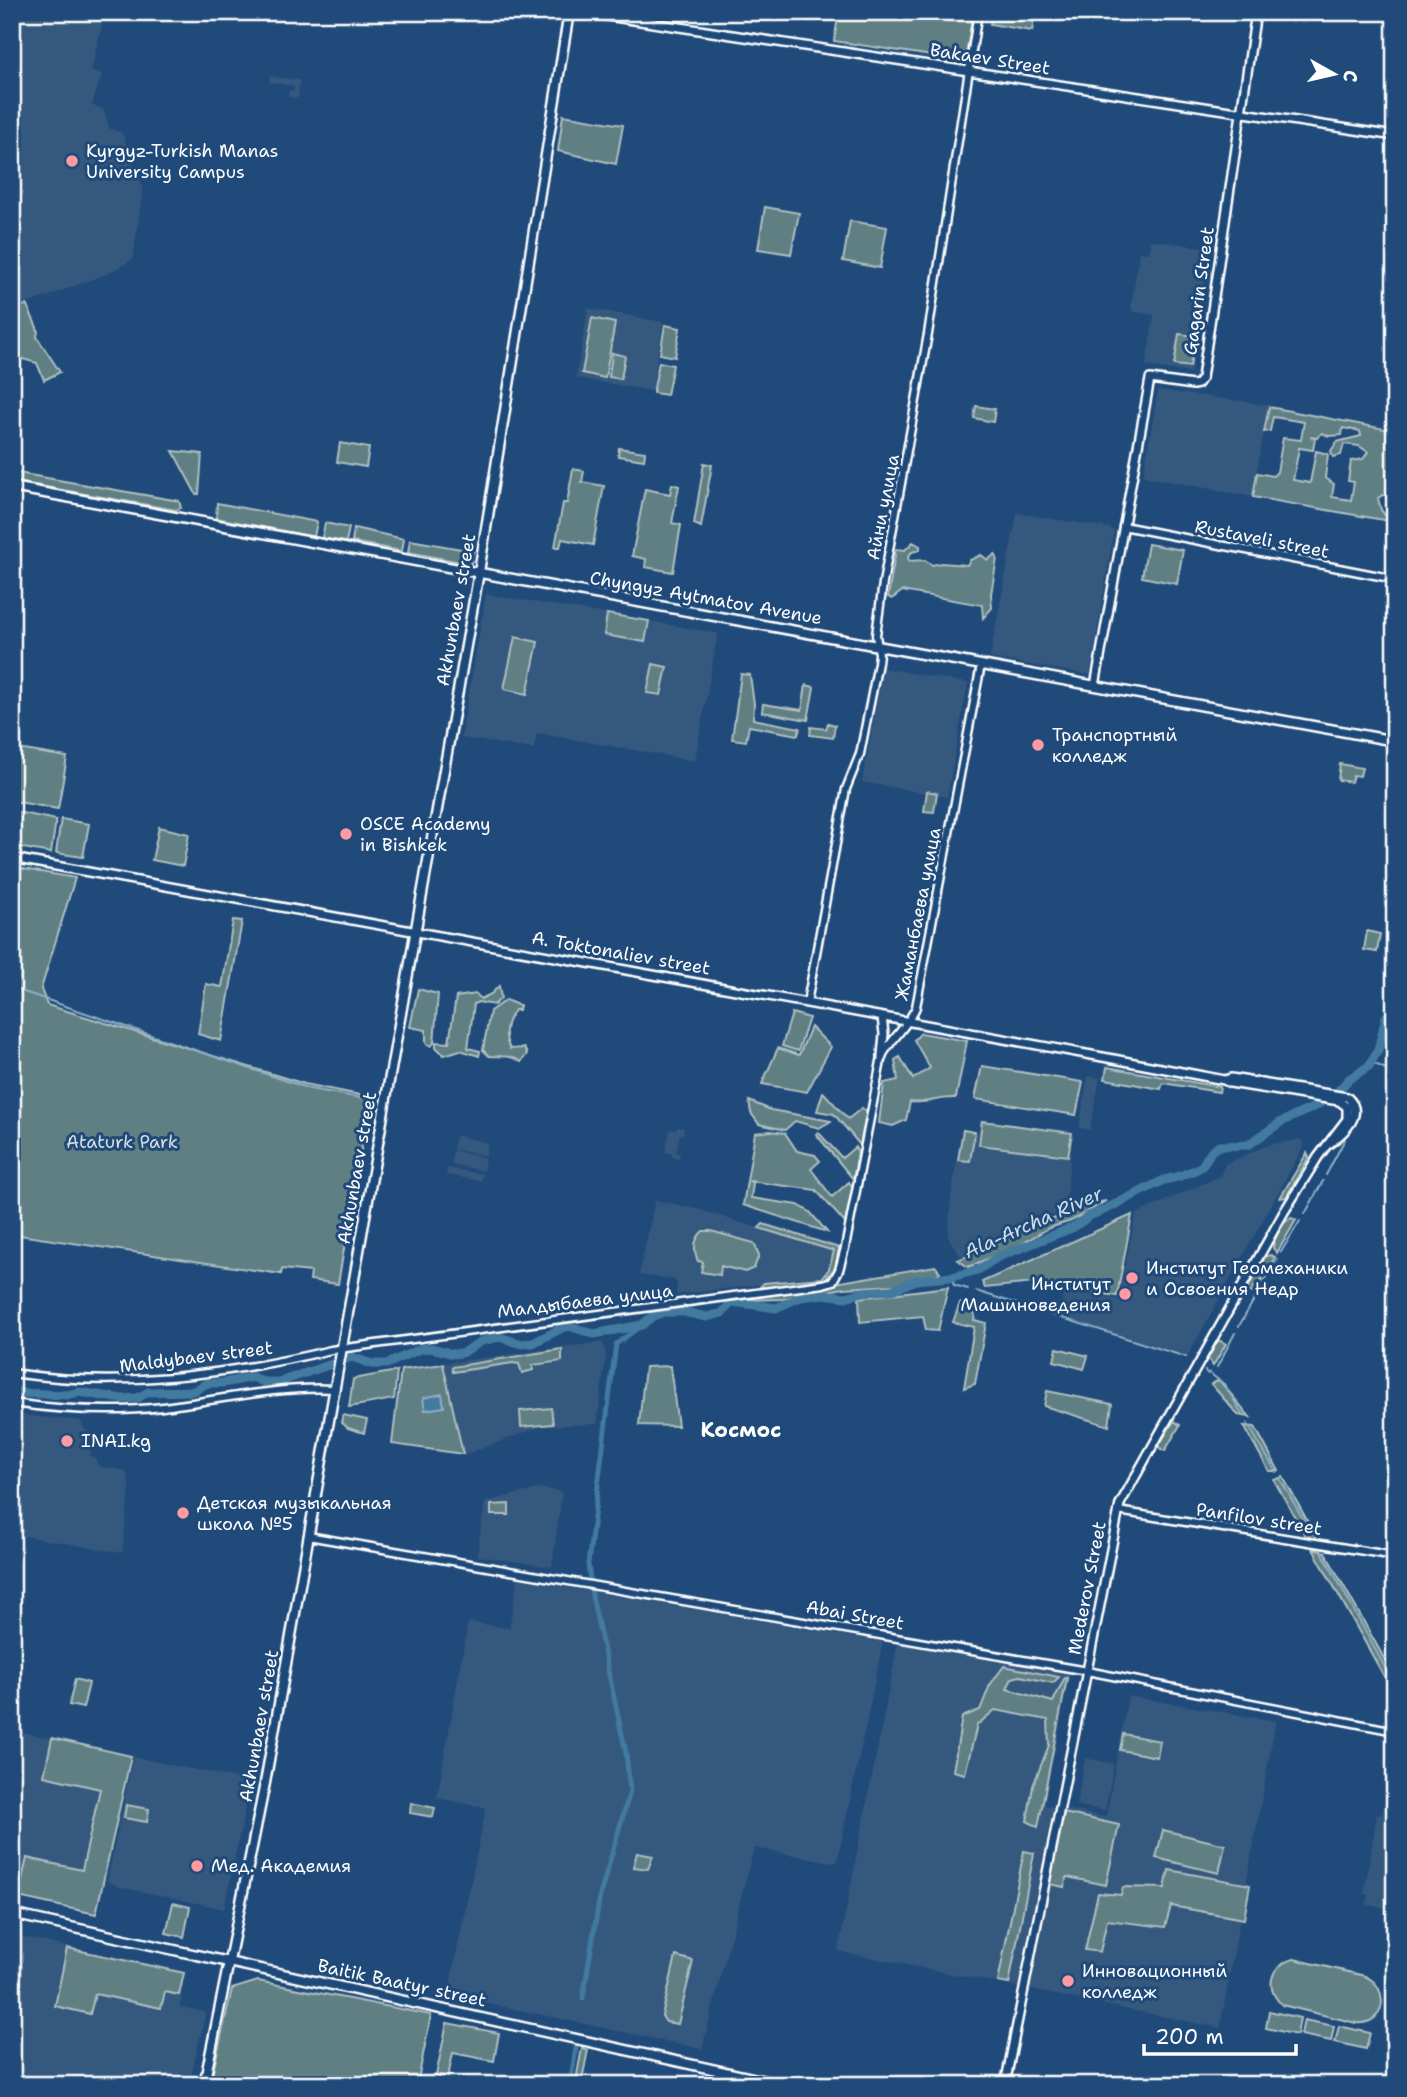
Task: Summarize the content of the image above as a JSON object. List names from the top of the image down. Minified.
{"streets":{"main road":["Bakaev Street","Gagarin Street","Chyngyz Aytmatov Avenue","Akhunbaev street","A. Toktonaliev street","Mederov Street","Baitik Baatyr street"],"street":["Айни улица","Rustaveli street","Жаманбаева улица","Малдыбаева улица","Maldybaev street","Panfilov street","Abai Street"]},"crossings":[["Bakaev Street","Gagarin Street"],["Bakaev Street","Айни улица"],["Gagarin Street","Rustaveli street"],["Gagarin Street","Chyngyz Aytmatov Avenue"],["Айни улица","Chyngyz Aytmatov Avenue"],["Айни улица","A. Toktonaliev street"],["Chyngyz Aytmatov Avenue","Akhunbaev street"],["Chyngyz Aytmatov Avenue","Жаманбаева улица"],["Akhunbaev street","A. Toktonaliev street"],["Akhunbaev street","Малдыбаева улица"],["Akhunbaev street","Maldybaev street"],["Akhunbaev street","Abai Street"],["Akhunbaev street","Baitik Baatyr street"],["Жаманбаева улица","A. Toktonaliev street"],["Жаманбаева улица","Малдыбаева улица"],["A. Toktonaliev street","Mederov Street"],["Малдыбаева улица","Maldybaev street"],["Panfilov street","Mederov Street"],["Mederov Street","Abai Street"]],"districts":["Космос"],"water":["Ala-Archa River"],"parks":["Ataturk Park"],"places":["Kyrgyz-Turkish Manas University Campus","Транспортный колледж","OSCE Academy in Bishkek","Институт Геомеханики и Освоения Недр","Институт Машиноведения","INAI.kg","Детская музыкальная школа №5","Мед. Академия","Инновационный колледж"],"scale_bar":"200 m","north":"right"}
